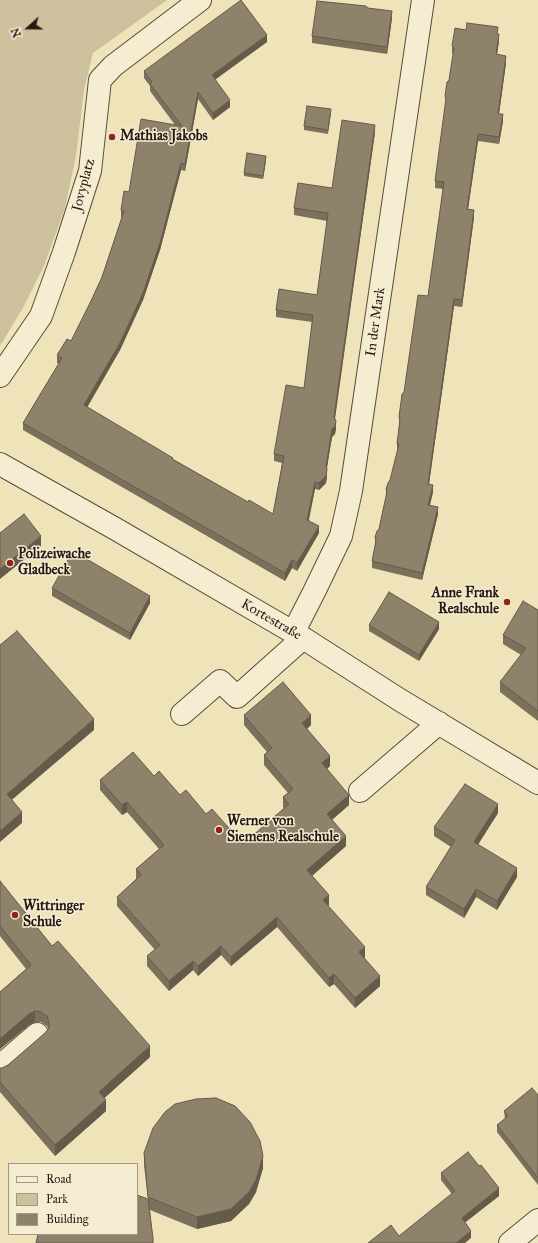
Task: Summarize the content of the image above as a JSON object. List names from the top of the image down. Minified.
{"streets":{"street":["Jovyplatz","In der Mark","Kortestraße"]},"crossings":[["In der Mark","Kortestraße"]],"places":["Mathias Jakobs","Polizeiwache Gladbeck","Anne Frank Realschule","Werner von Siemens Realschule","Wittringer Schule"],"legend":["Road","Park","Building"],"north":"left"}
